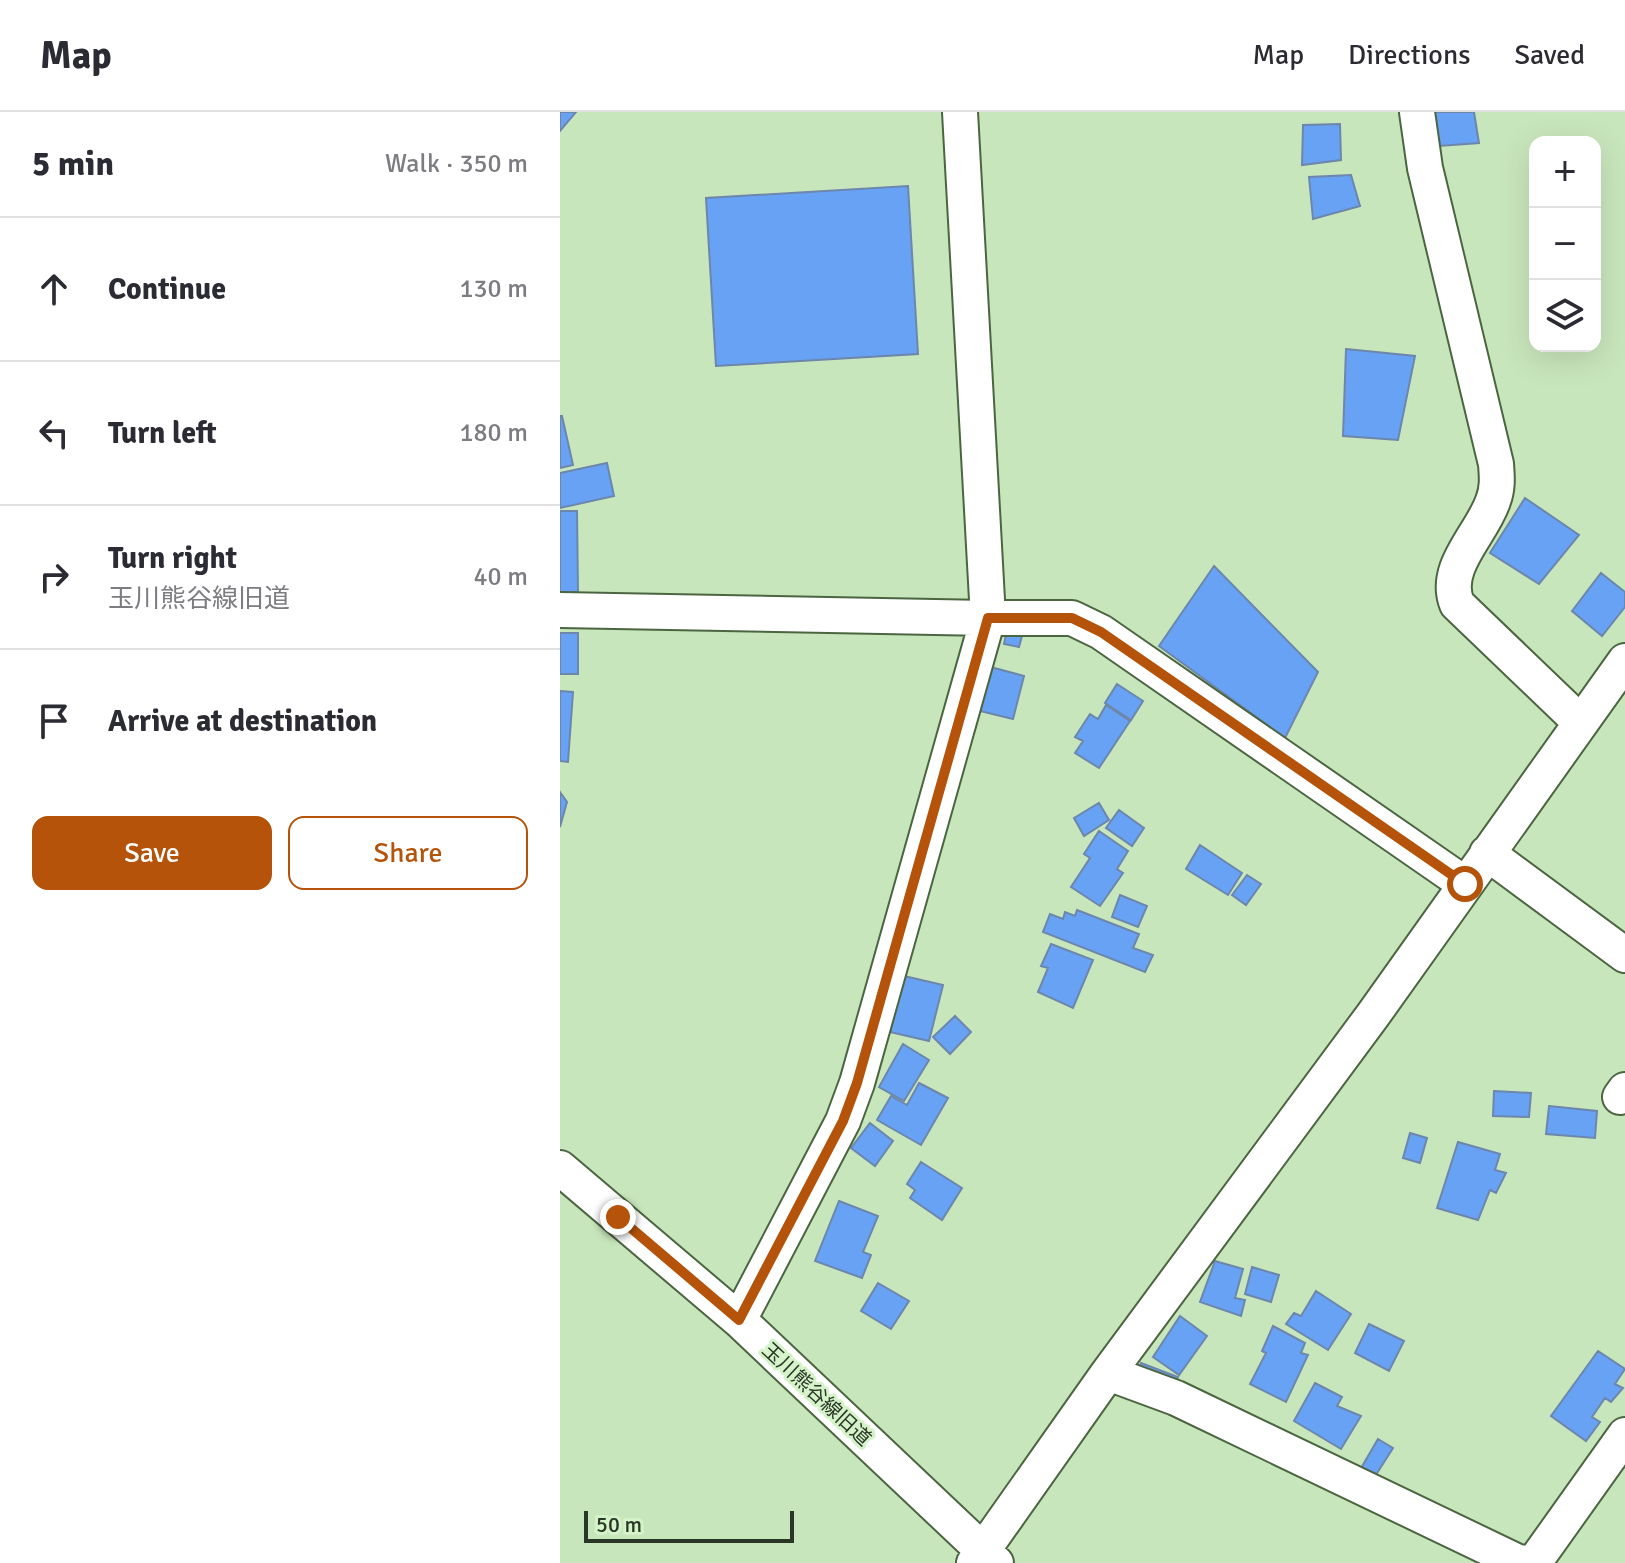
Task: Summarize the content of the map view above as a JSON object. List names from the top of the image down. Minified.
{"streets":{"street":["玉川熊谷線旧道"]},"scale_bar":"50 m","page":{"header":"Map","nav":["Map","Directions","Saved"],"heading":["5 min","Walk · 350 m"],"map_buttons":["+","−"],"list":[["Continue","130 m"],["Turn left","180 m"],["Turn right","玉川熊谷線旧道","40 m"],"Arrive at destination"],"buttons":["Save","Share"],"scale":"50 m"}}
